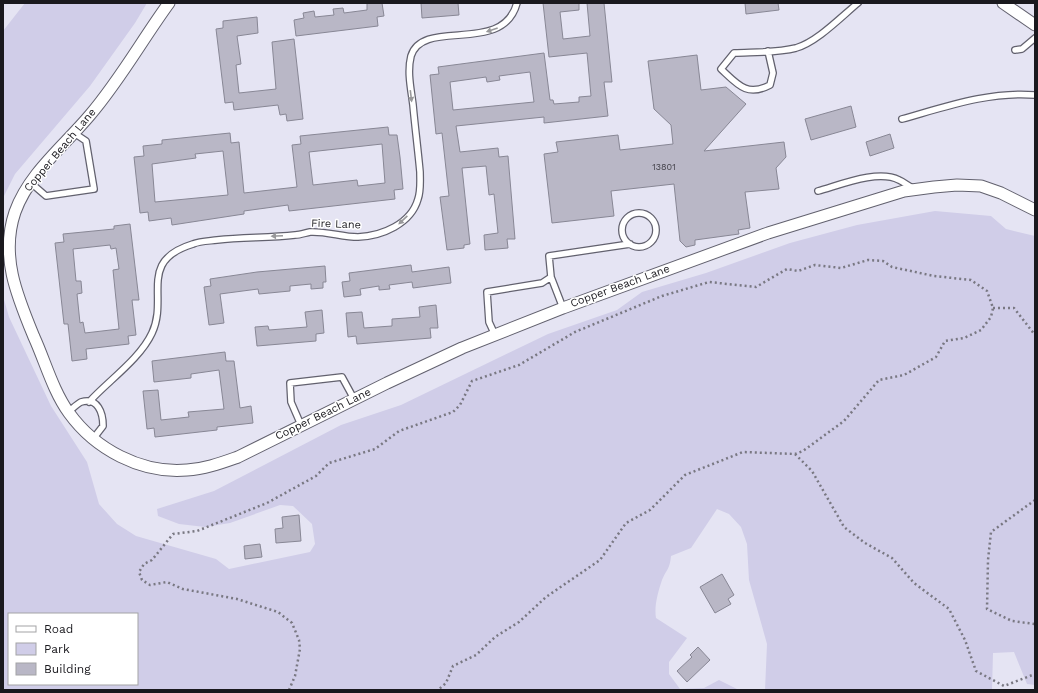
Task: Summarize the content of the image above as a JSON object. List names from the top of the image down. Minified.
{"streets":{"street":["Copper Beach Lane"],"lane":["Fire Lane"]},"one_way":["Fire Lane"],"house_numbers":["13801"],"legend":["Road","Park","Building"]}
